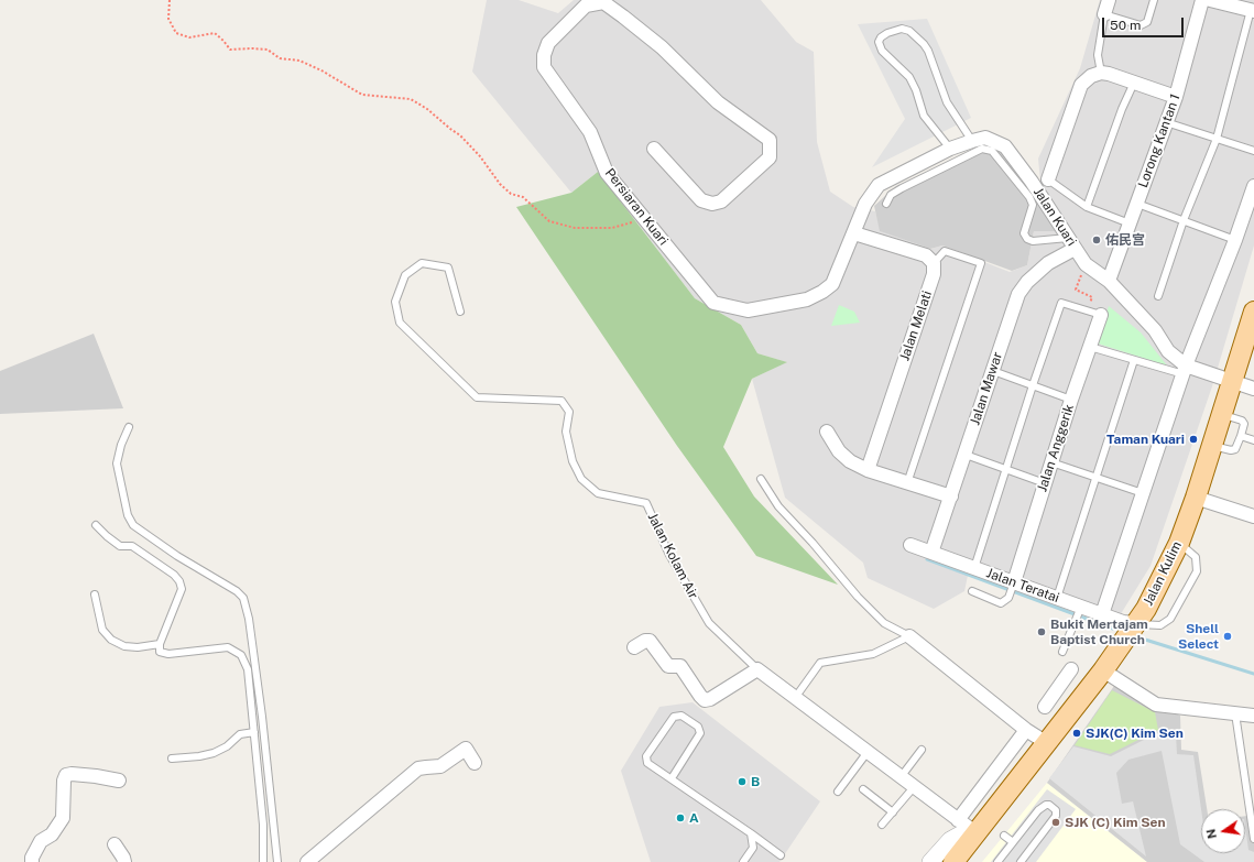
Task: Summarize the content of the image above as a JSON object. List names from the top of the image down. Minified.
{"streets":{"main road":["Jalan Kulim"],"street":["Lorong Kantan 1","Persiaran Kuari","Jalan Kuari","Jalan Melati","Jalan Mawar","Jalan Anggerik","Jalan Kolam Air","Jalan Teratai"]},"crossings":[["Lorong Kantan 1","Jalan Kuari"],["Persiaran Kuari","Jalan Kuari"],["Jalan Kuari","Jalan Mawar"],["Jalan Kuari","Jalan Kulim"],["Jalan Mawar","Jalan Teratai"],["Jalan Anggerik","Jalan Teratai"],["Jalan Kolam Air","Jalan Kulim"],["Jalan Kulim","Jalan Teratai"]],"places":["佑民宫","Taman Kuari","Bukit Mertajam Baptist Church","Shell Select","SJK(C) Kim Sen","B","A","SJK (C) Kim Sen"],"scale_bar":"50 m","north":"left"}
